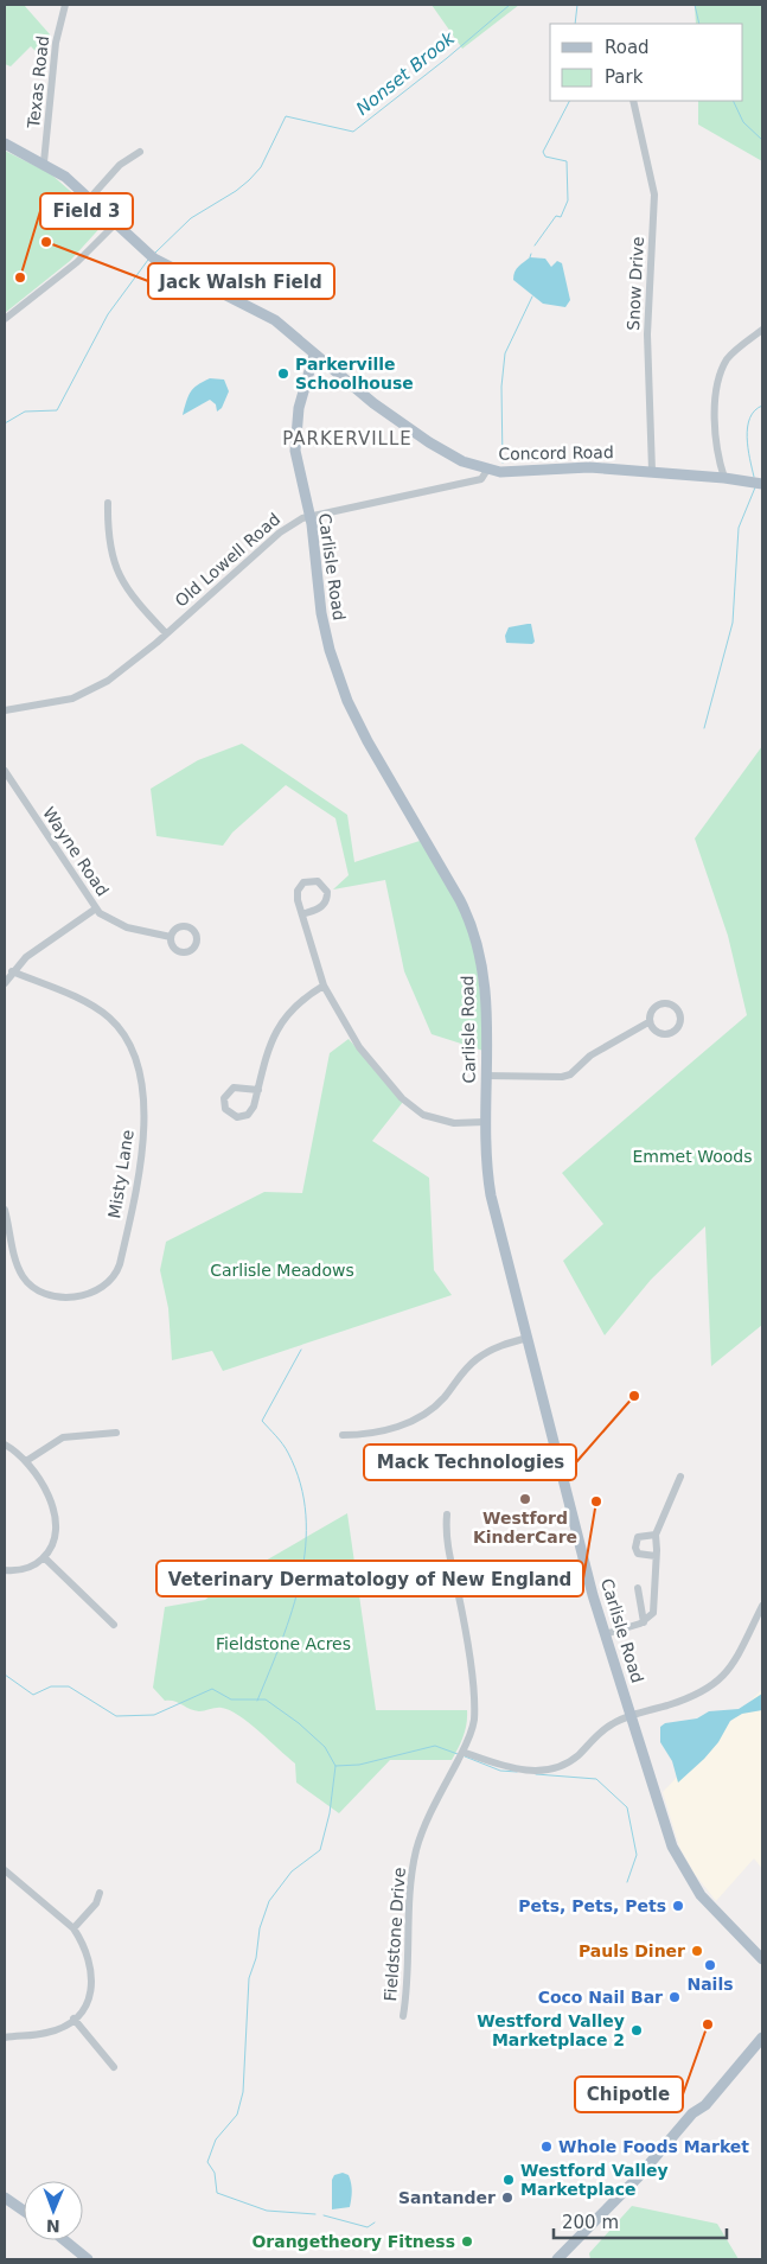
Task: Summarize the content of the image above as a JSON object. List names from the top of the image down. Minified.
{"streets":{"main road":["Concord Road","Carlisle Road"],"street":["Texas Road","Snow Drive","Old Lowell Road","Wayne Road","Misty Lane","Fieldstone Drive"]},"crossings":[["Snow Drive","Concord Road"],["Concord Road","Old Lowell Road"],["Concord Road","Carlisle Road"],["Old Lowell Road","Carlisle Road"]],"districts":["PARKERVILLE"],"water":["Nonset Brook"],"parks":["Emmet Woods","Carlisle Meadows","Fieldstone Acres"],"places":["Jack Walsh Field","Field 3","Parkerville Schoolhouse","Mack Technologies","Westford KinderCare","Veterinary Dermatology of New England","Pets, Pets, Pets","Pauls Diner","Nails","Coco Nail Bar","Chipotle","Westford Valley Marketplace 2","Whole Foods Market","Westford Valley Marketplace","Santander","Orangetheory Fitness"],"legend":["Road","Park"],"scale_bar":"200 m","north":"bottom"}
